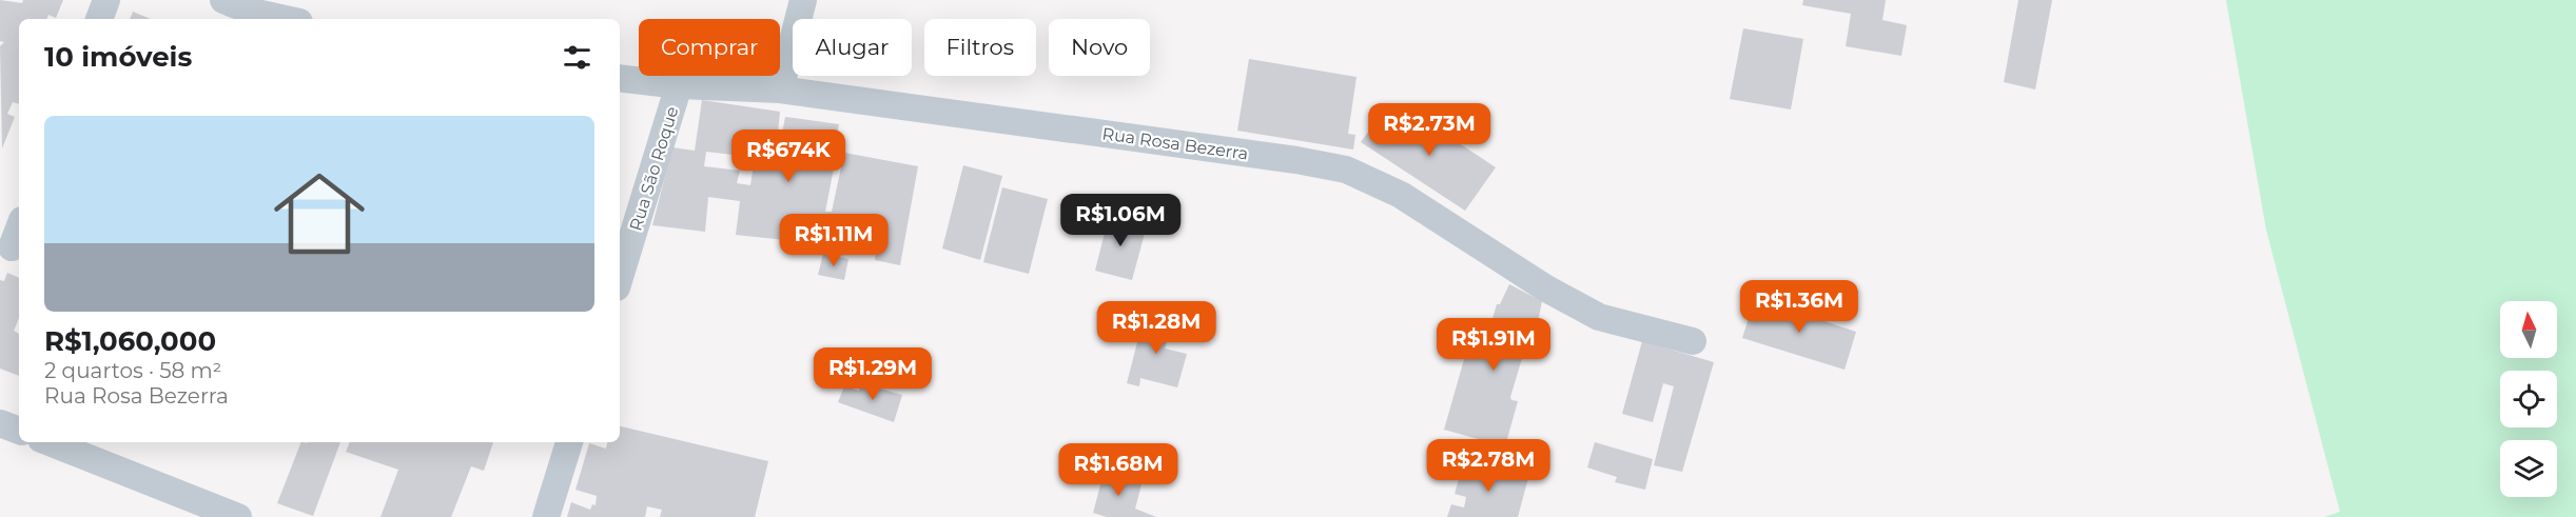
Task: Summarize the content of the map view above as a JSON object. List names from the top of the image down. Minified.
{"streets":{"street":["Rua Rosa Bezerra","Rua São Roque"]},"crossings":[["Rua Rosa Bezerra","Rua São Roque"]],"north":"top","page":{"chip":["Comprar","Alugar","Filtros","Novo"],"heading":"10 imóveis","list":[{"name":"R$1,060,000","note":"2 quartos · 58 m² · Rua Rosa Bezerra"}],"price":["R$2.73M","R$674K","R$1.06M","R$1.11M","R$1.36M","R$1.28M","R$1.91M","R$1.29M","R$2.78M","R$1.68M"]}}
